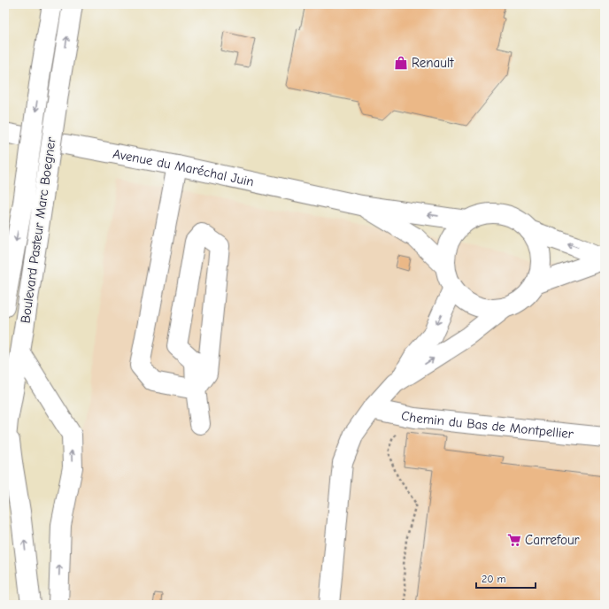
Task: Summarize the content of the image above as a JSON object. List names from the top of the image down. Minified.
{"streets":{"street":["Avenue du Maréchal Juin","Boulevard Pasteur Marc Boegner","Chemin du Bas de Montpellier"]},"places":{"shop":["Renault"],"supermarket":["Carrefour"]},"scale_bar":"20 m"}
